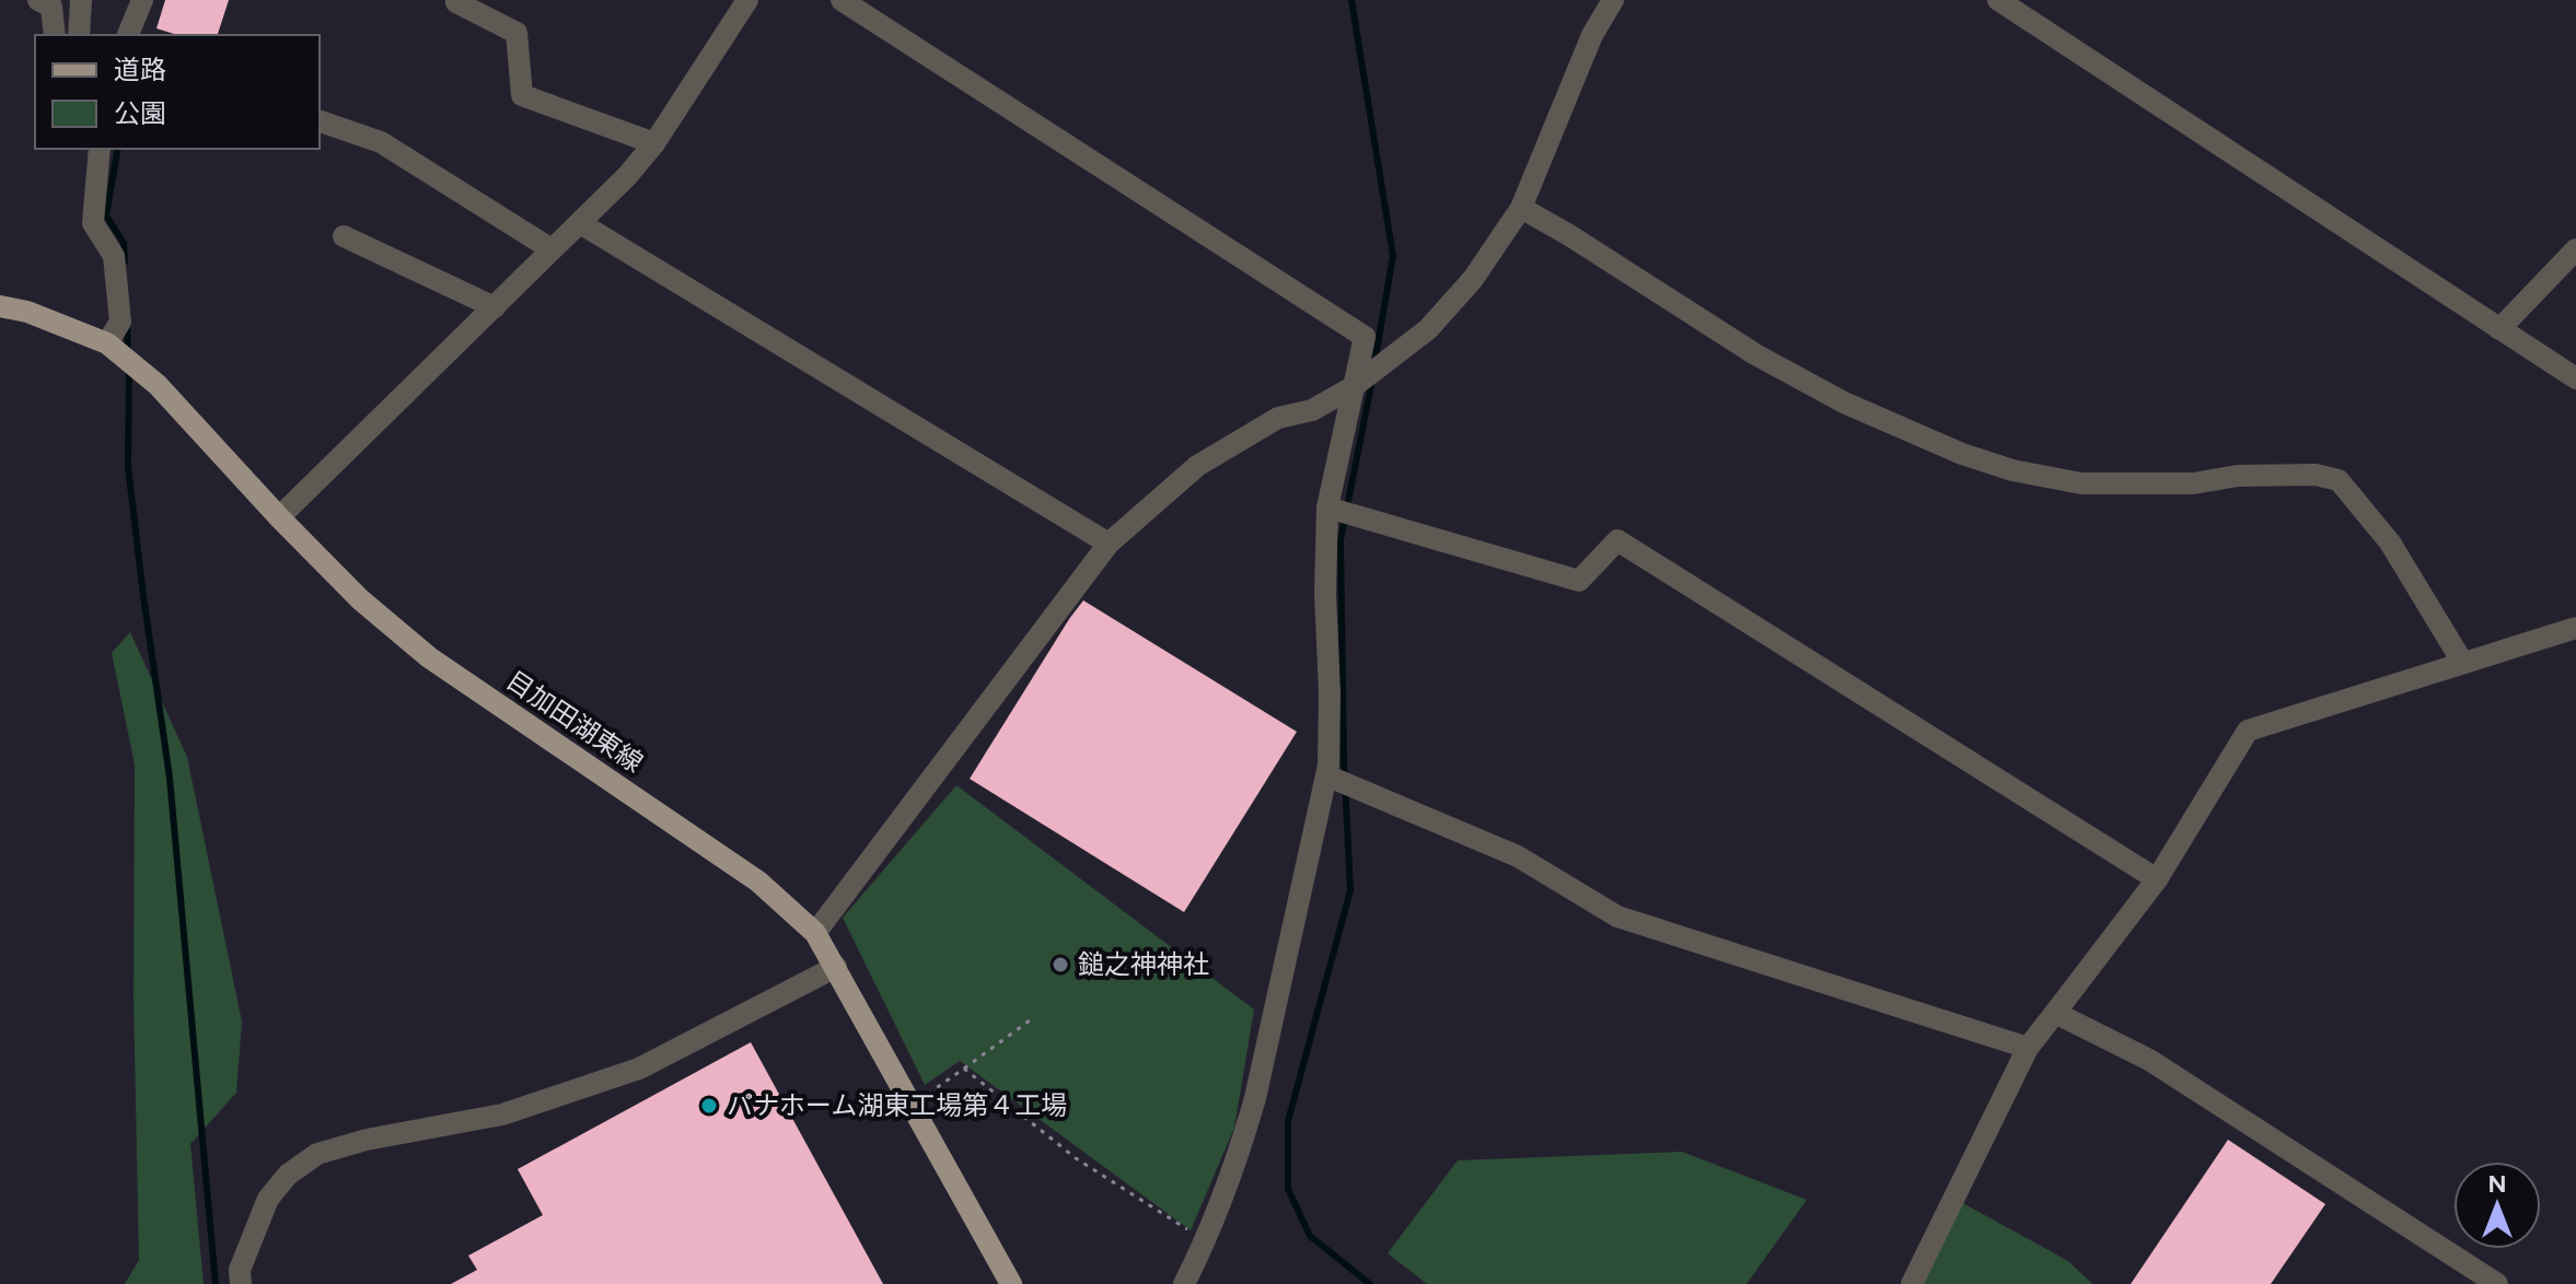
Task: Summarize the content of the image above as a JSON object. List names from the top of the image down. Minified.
{"streets":{"main road":["目加田湖東線"]},"places":["鎚之神神社","パナホーム湖東工場第４工場"],"legend":["道路","公園"],"north":"top"}
